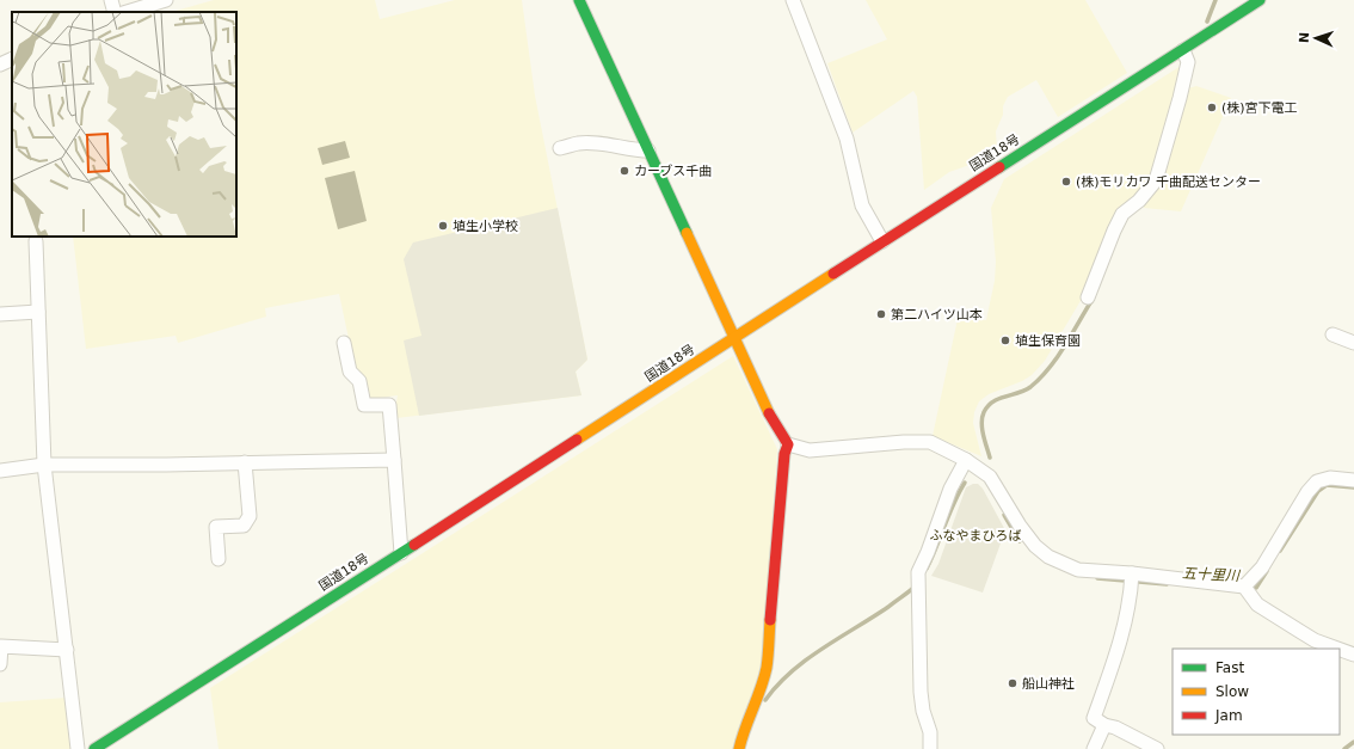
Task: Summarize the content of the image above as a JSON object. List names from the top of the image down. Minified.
{"streets":{"main road":["国道18号"]},"water":["五十里川"],"parks":["ふなやまひろば"],"places":["(株)宮下電工","カーブス千曲","(株)モリカワ 千曲配送センター","埴生小学校","第二ハイツ山本","埴生保育園","船山神社"],"legend":["Fast","Slow","Jam"],"north":"left"}
